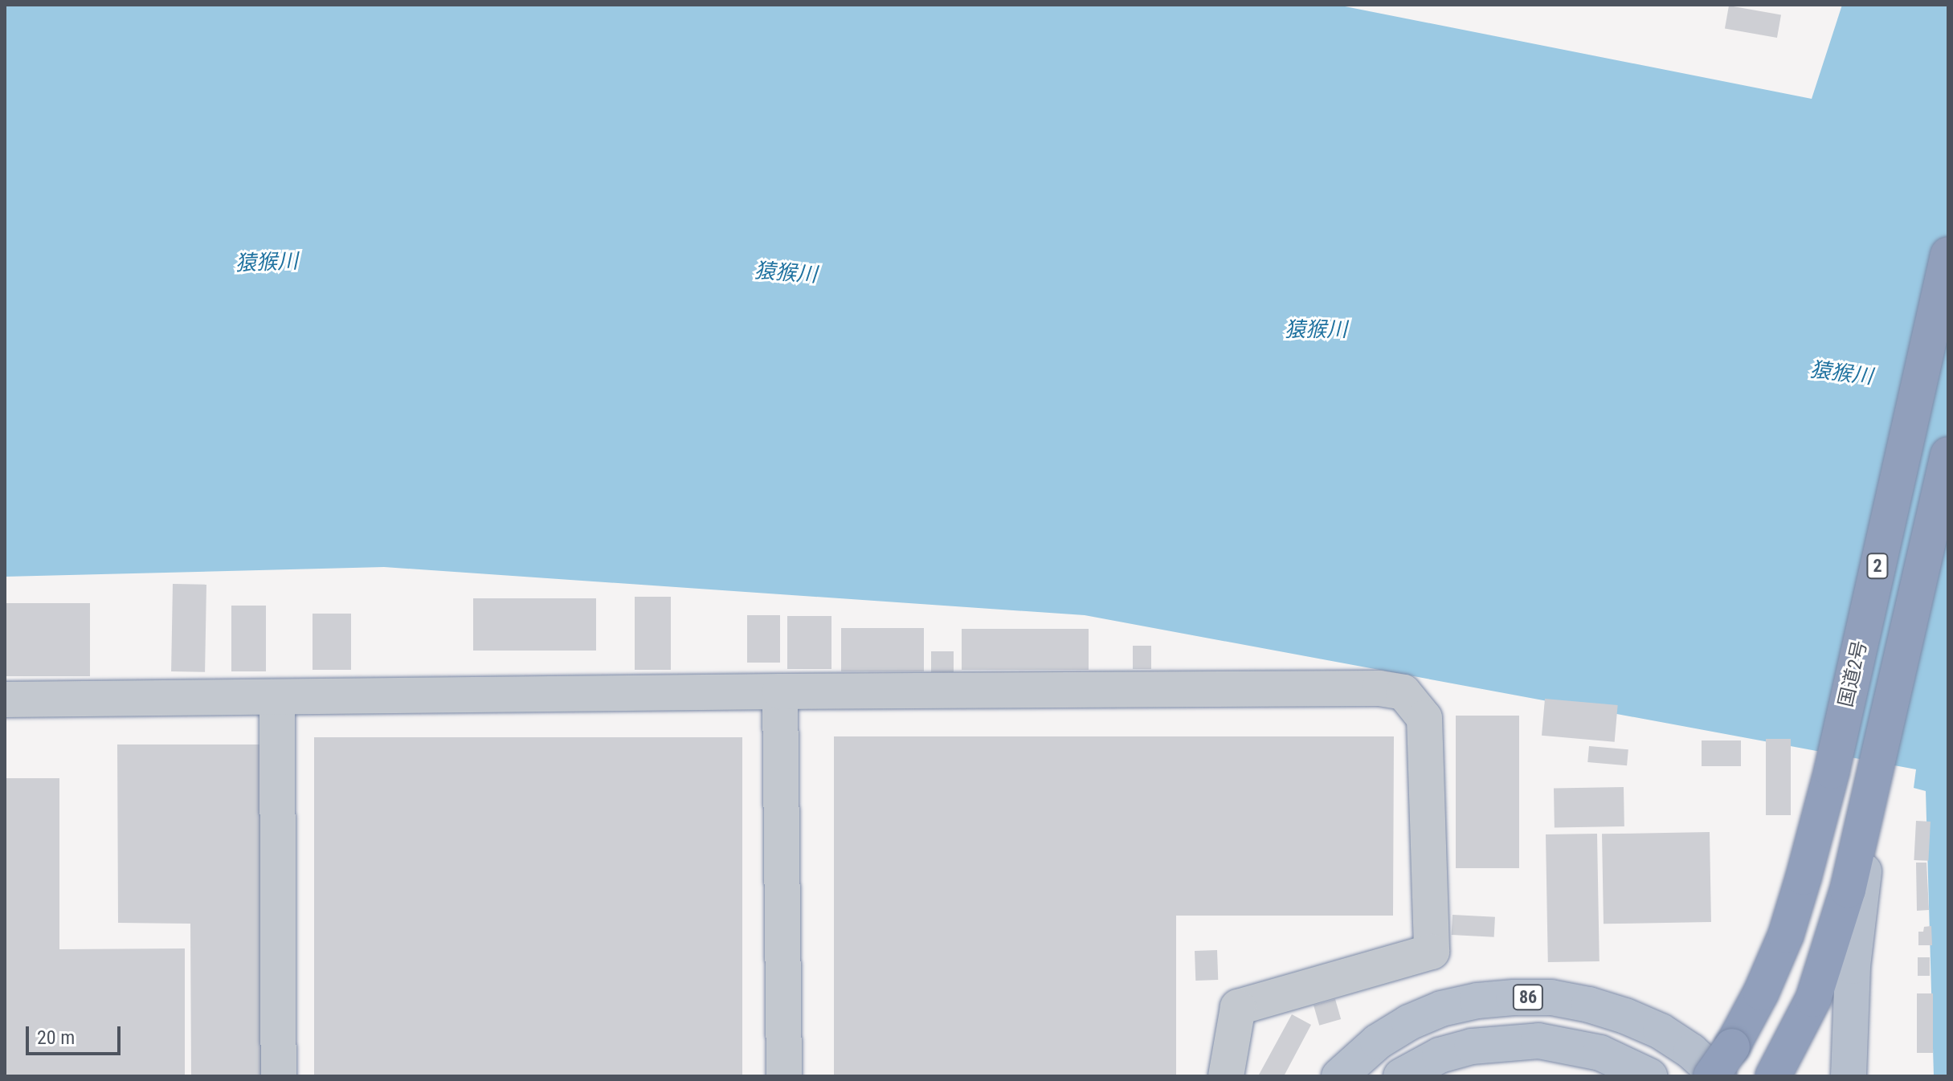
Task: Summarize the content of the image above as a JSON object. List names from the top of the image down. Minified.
{"streets":{"highway":["2","国道2号"],"main road":["86"]},"crossings":[["国道2号","86"]],"water":["猿猴川"],"scale_bar":"20 m"}
